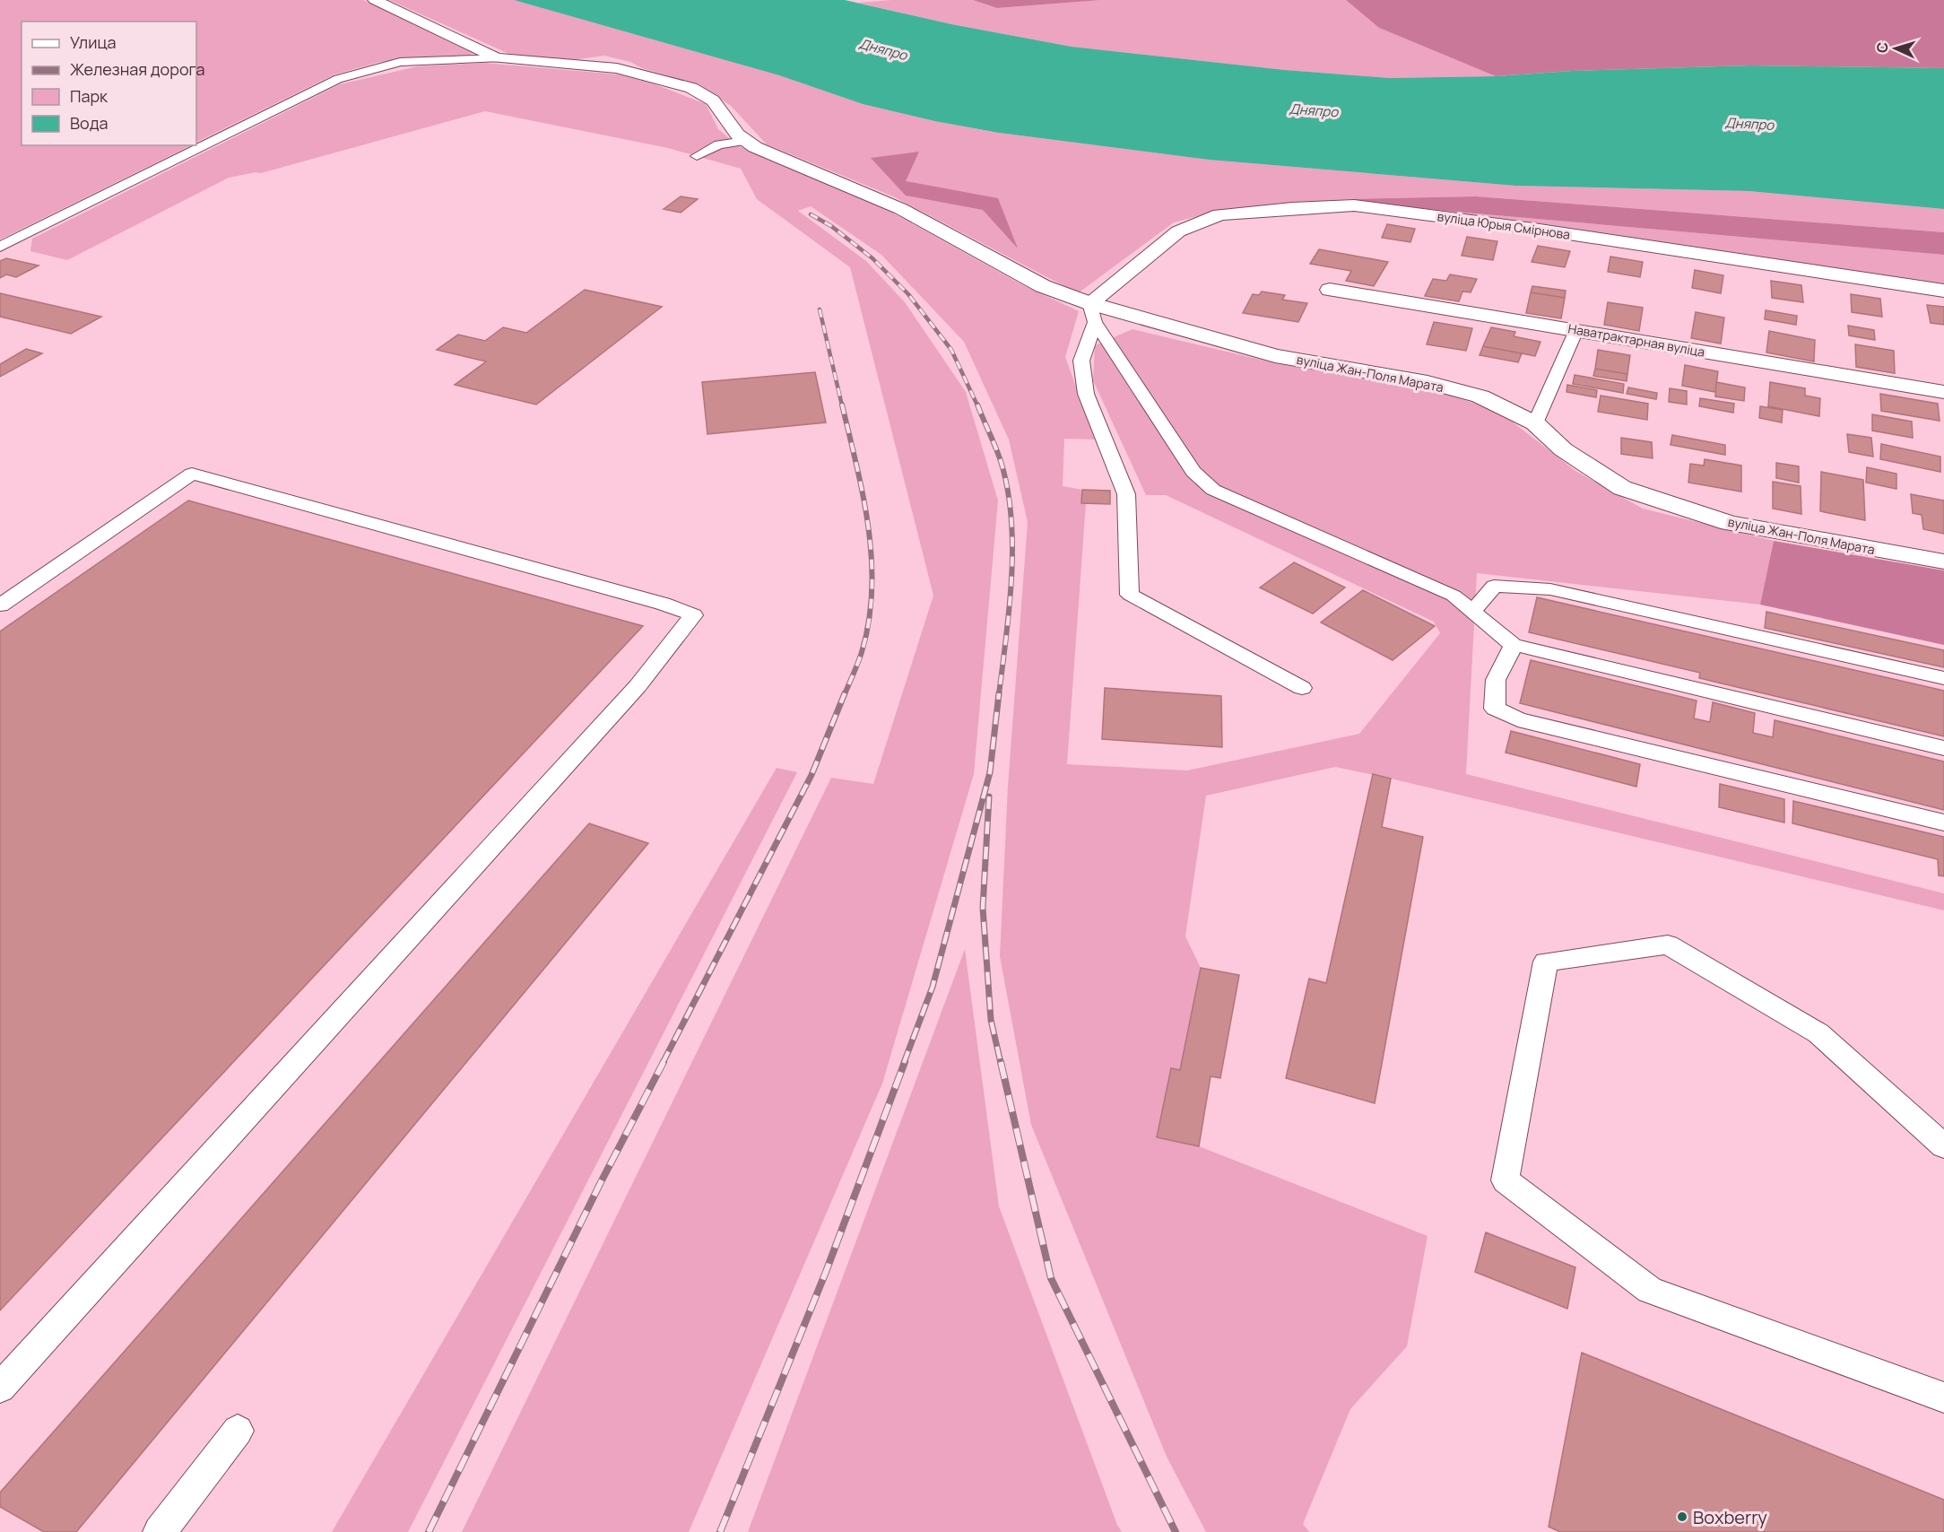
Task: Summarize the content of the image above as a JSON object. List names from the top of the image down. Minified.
{"streets":{"street":["вуліца Юрыя Смірнова","Наватрактарная вуліца","вуліца Жан-Поля Марата"]},"crossings":[["вуліца Юрыя Смірнова","вуліца Жан-Поля Марата"]],"water":["Дняпро"],"places":["Boxberry"],"legend":["Улица","Железная дорога","Парк","Вода"],"north":"left"}
